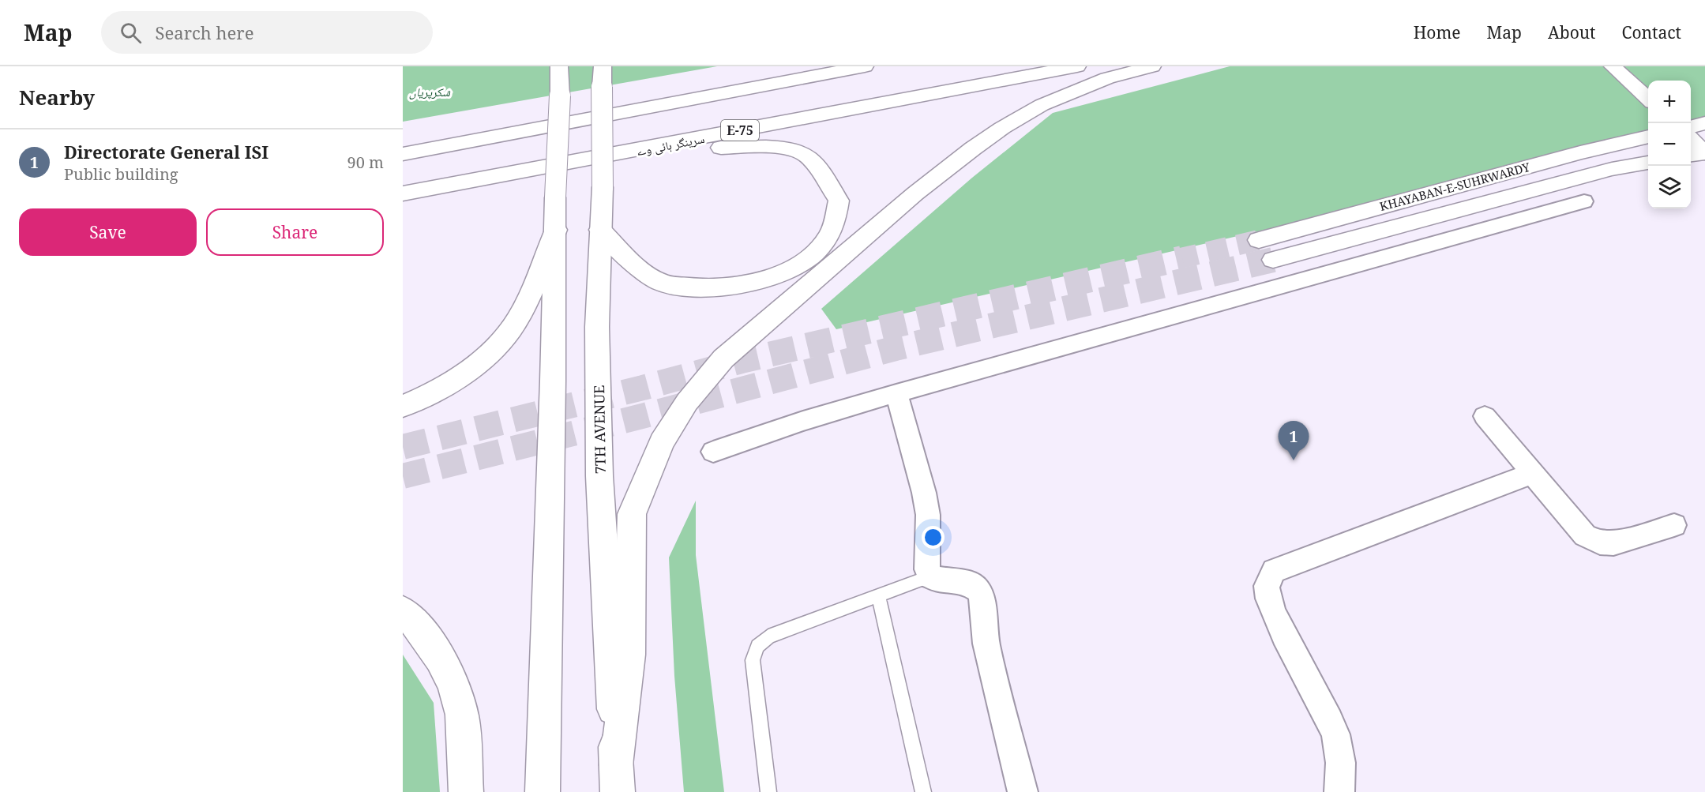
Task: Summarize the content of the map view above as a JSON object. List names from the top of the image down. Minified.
{"streets":{"main road":["E-75","سرینگر ہائی وے","KHAYABAN-E-SUHRWARDY","7TH AVENUE"]},"parks":["شکرپریاں"],"page":{"header":"Map","search":"Search here","nav":["Home","Map","About","Contact"],"heading":"Nearby","map_buttons":["+","−"],"list":[{"mark":"1","name":"Directorate General ISI","note":"Public building","value":"90 m"}],"buttons":["Save","Share"],"pins":"1"}}
